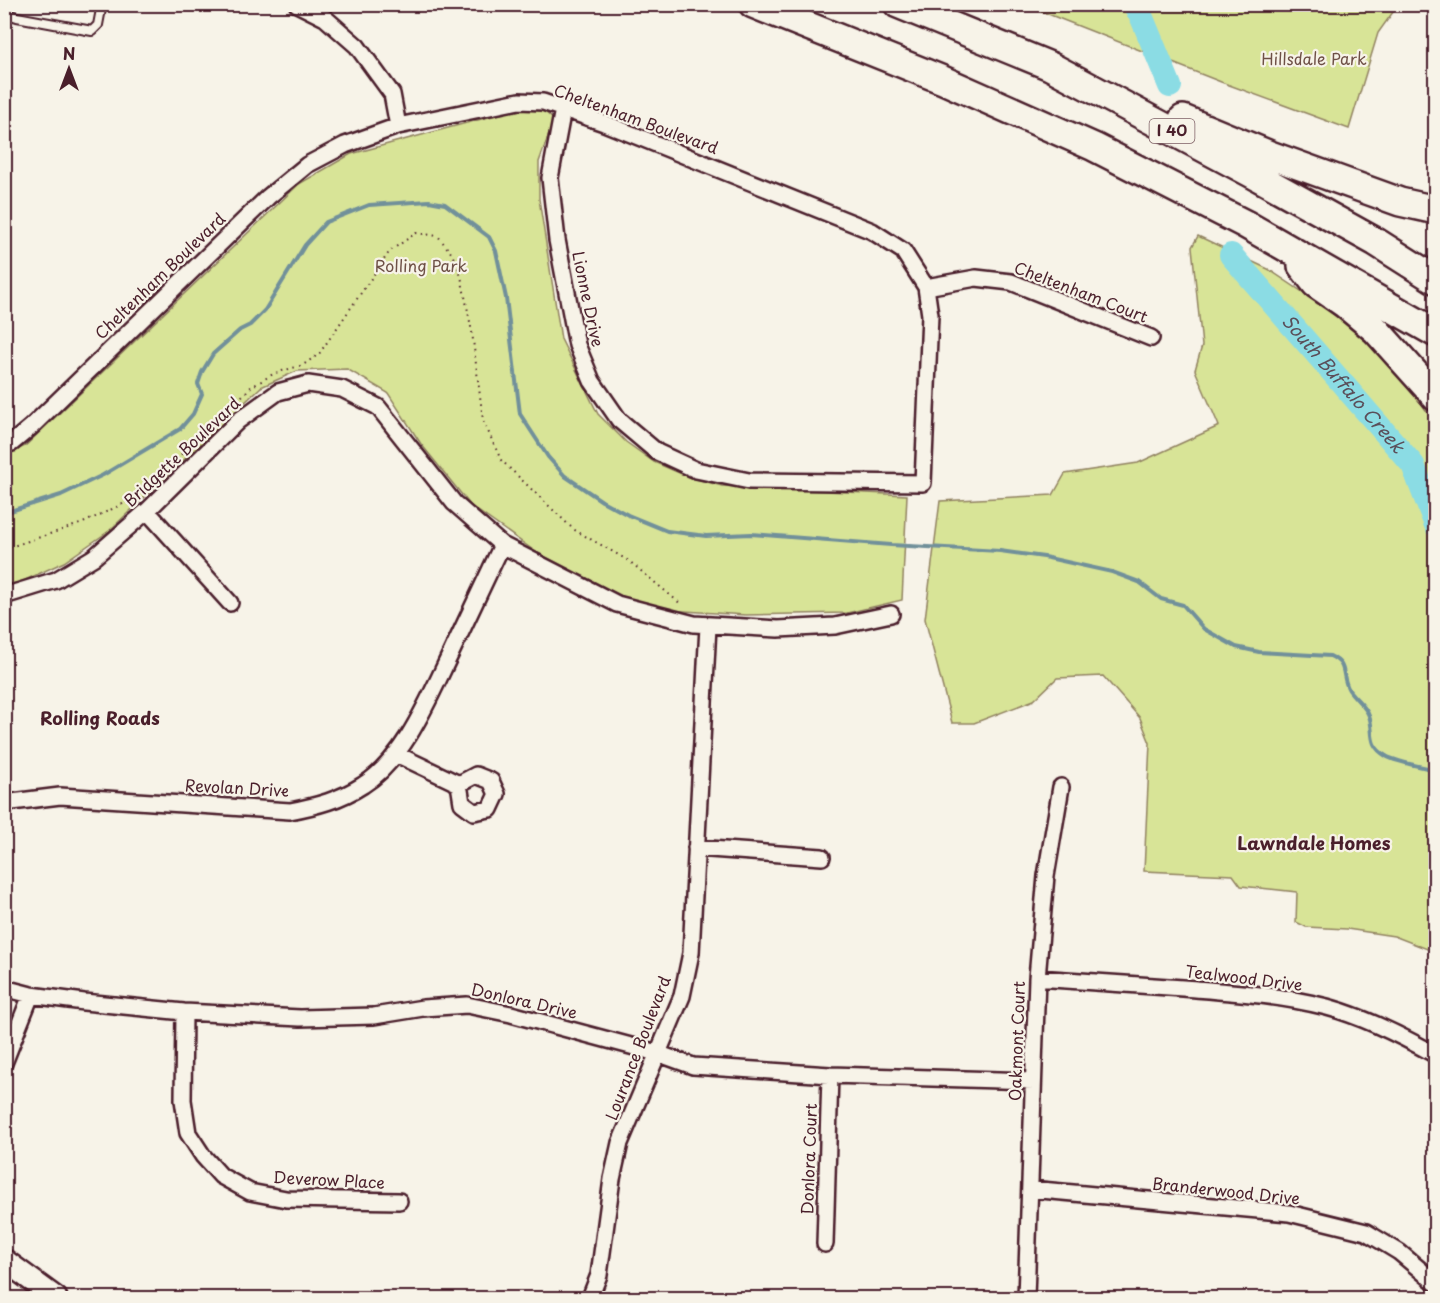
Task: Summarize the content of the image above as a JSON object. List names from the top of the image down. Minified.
{"streets":{"highway":["I 40"],"street":["Cheltenham Boulevard","Cheltenham Court","Lionne Drive","Bridgette Boulevard","Revolan Drive","Tealwood Drive","Donlora Drive","Oakmont Court","Lourance Boulevard","Donlora Court","Deverow Place","Branderwood Drive"]},"crossings":[["Cheltenham Boulevard","Cheltenham Court"],["Cheltenham Boulevard","Lionne Drive"],["Bridgette Boulevard","Revolan Drive"],["Bridgette Boulevard","Lourance Boulevard"],["Tealwood Drive","Oakmont Court"],["Donlora Drive","Oakmont Court"],["Donlora Drive","Lourance Boulevard"],["Donlora Drive","Donlora Court"],["Donlora Drive","Deverow Place"],["Oakmont Court","Branderwood Drive"]],"districts":["Rolling Roads","Lawndale Homes"],"water":["South Buffalo Creek"],"parks":["Hillsdale Park","Rolling Park"],"north":"top"}
